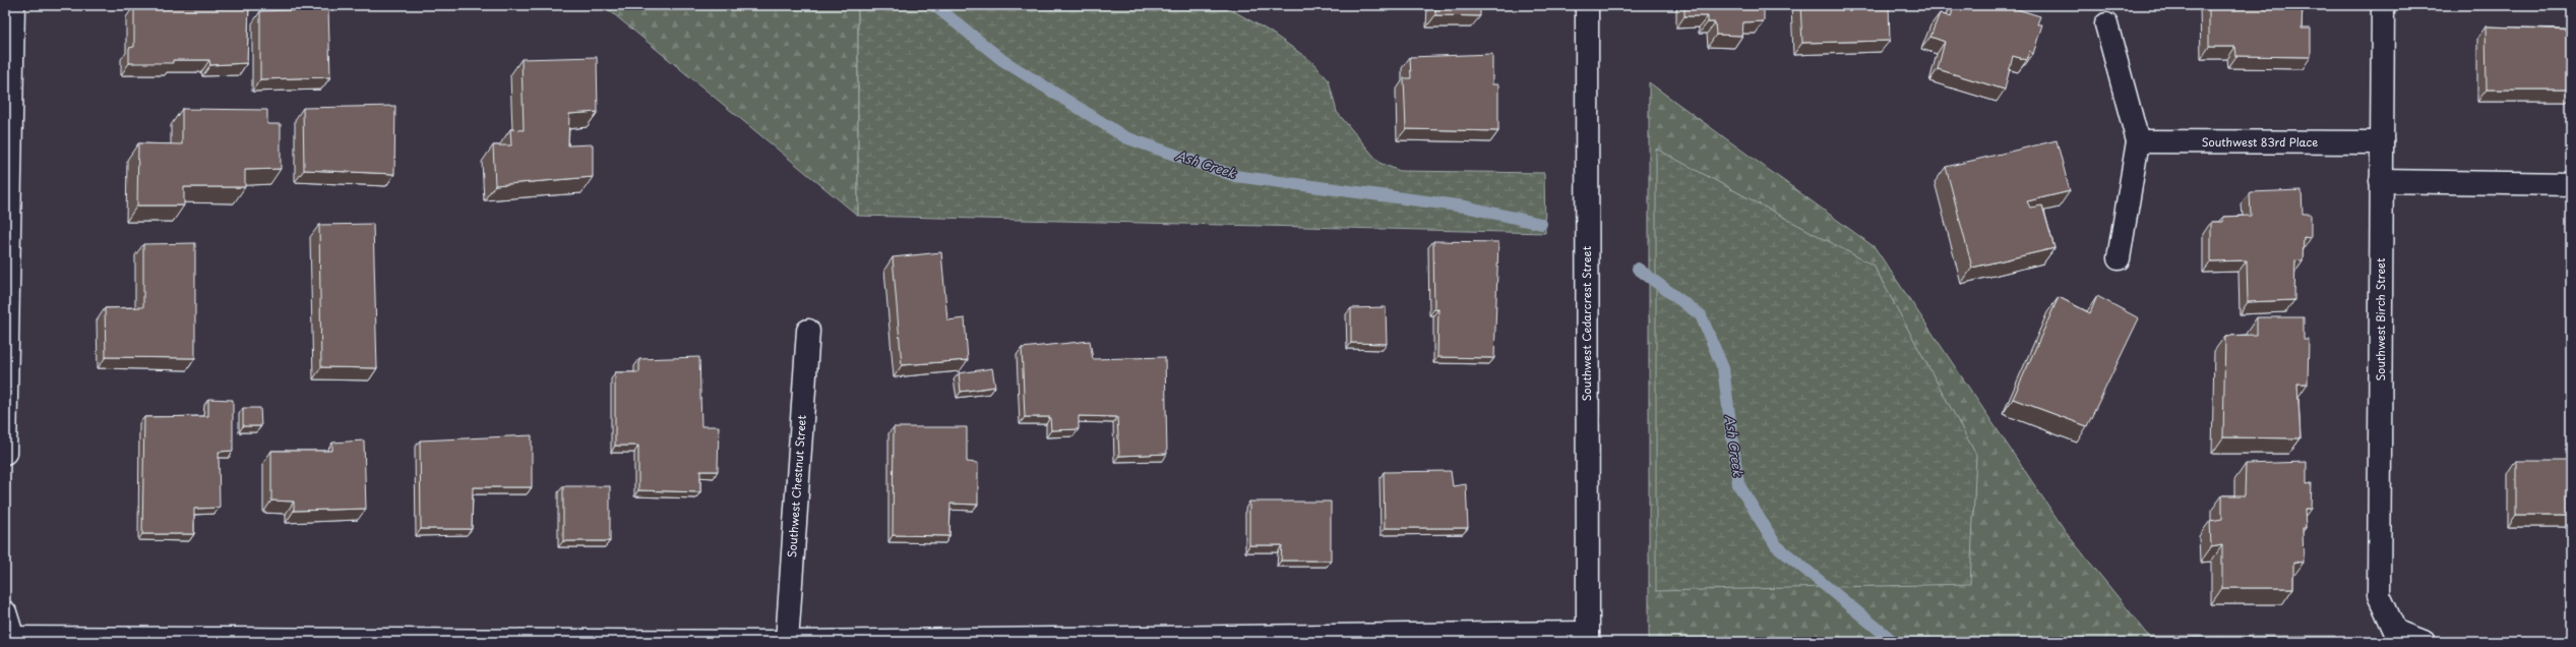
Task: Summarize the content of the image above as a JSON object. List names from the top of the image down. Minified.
{"streets":{"street":["Southwest 83rd Place","Southwest Birch Street","Southwest Cedarcrest Street","Southwest Chestnut Street"]},"crossings":[["Southwest 83rd Place","Southwest Birch Street"]],"water":["Ash Creek"]}
